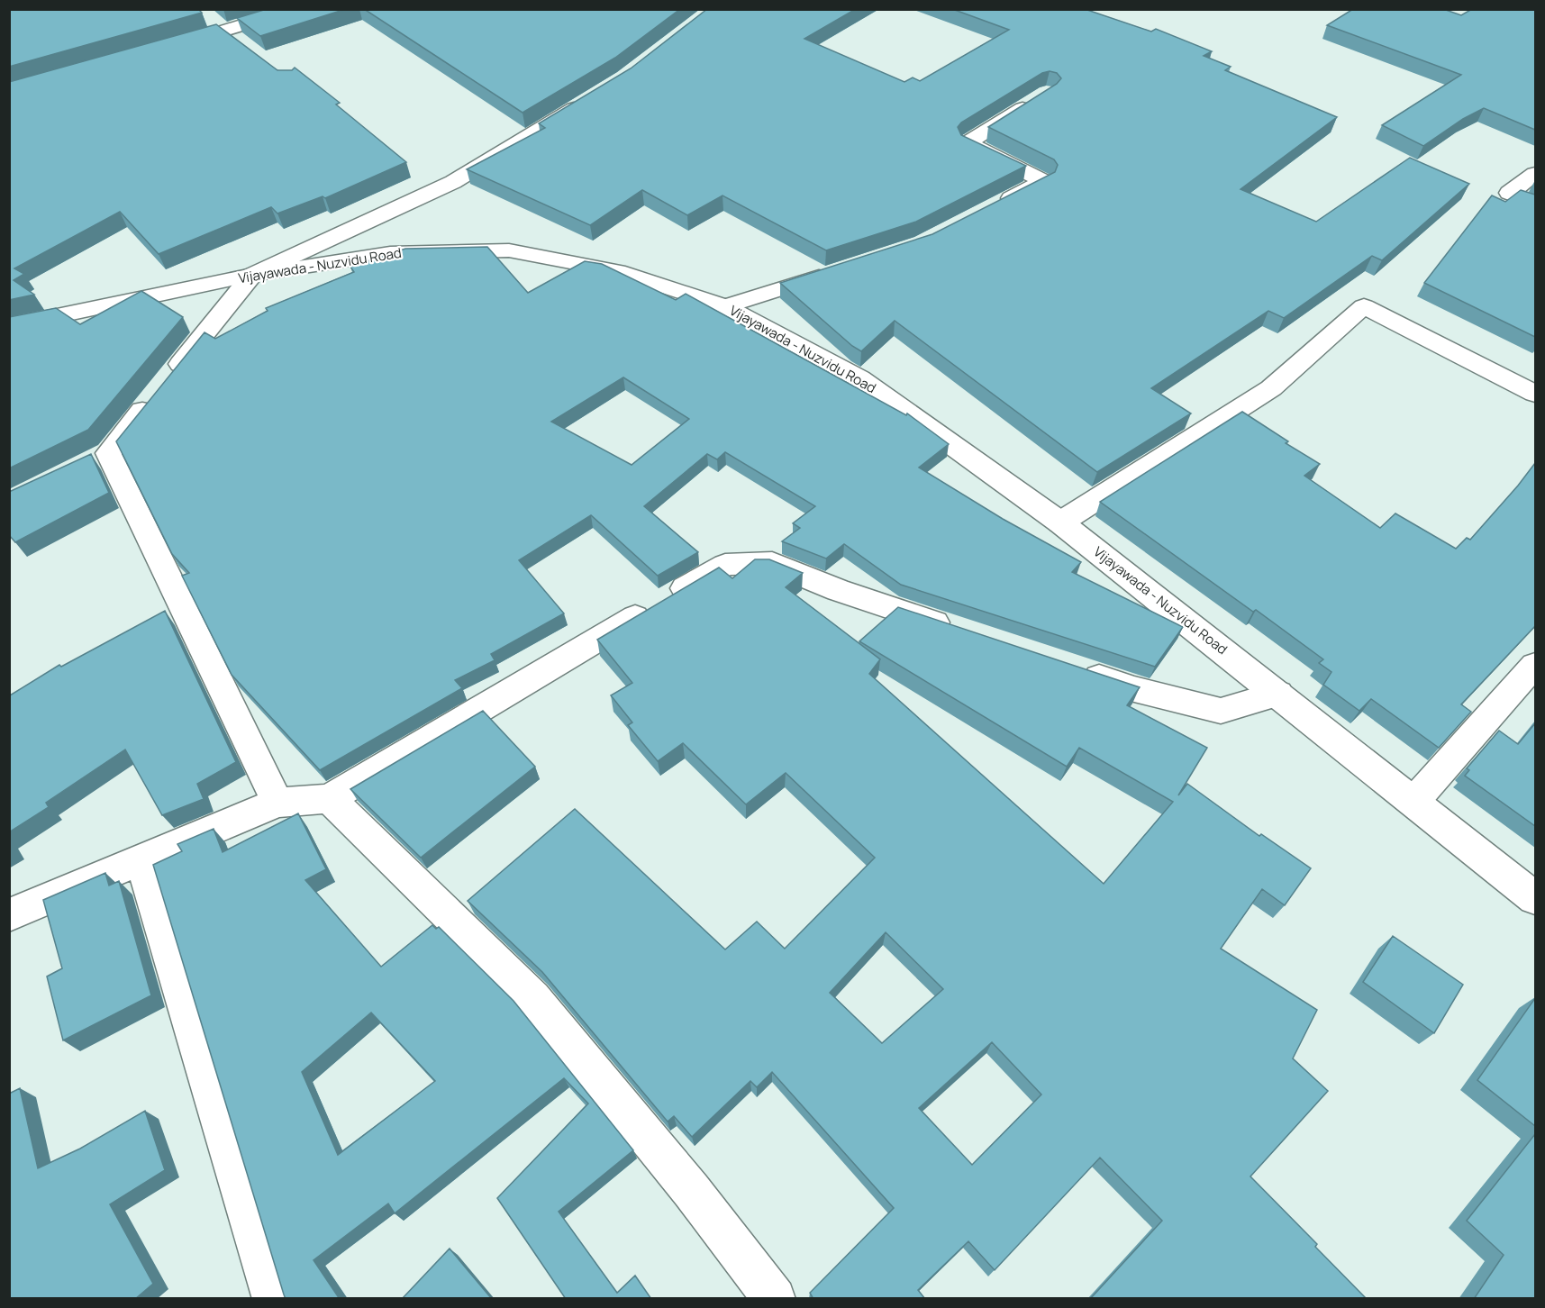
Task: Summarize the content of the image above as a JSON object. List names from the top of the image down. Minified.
{"streets":{"street":["Vijayawada - Nuzvidu Road"]}}
